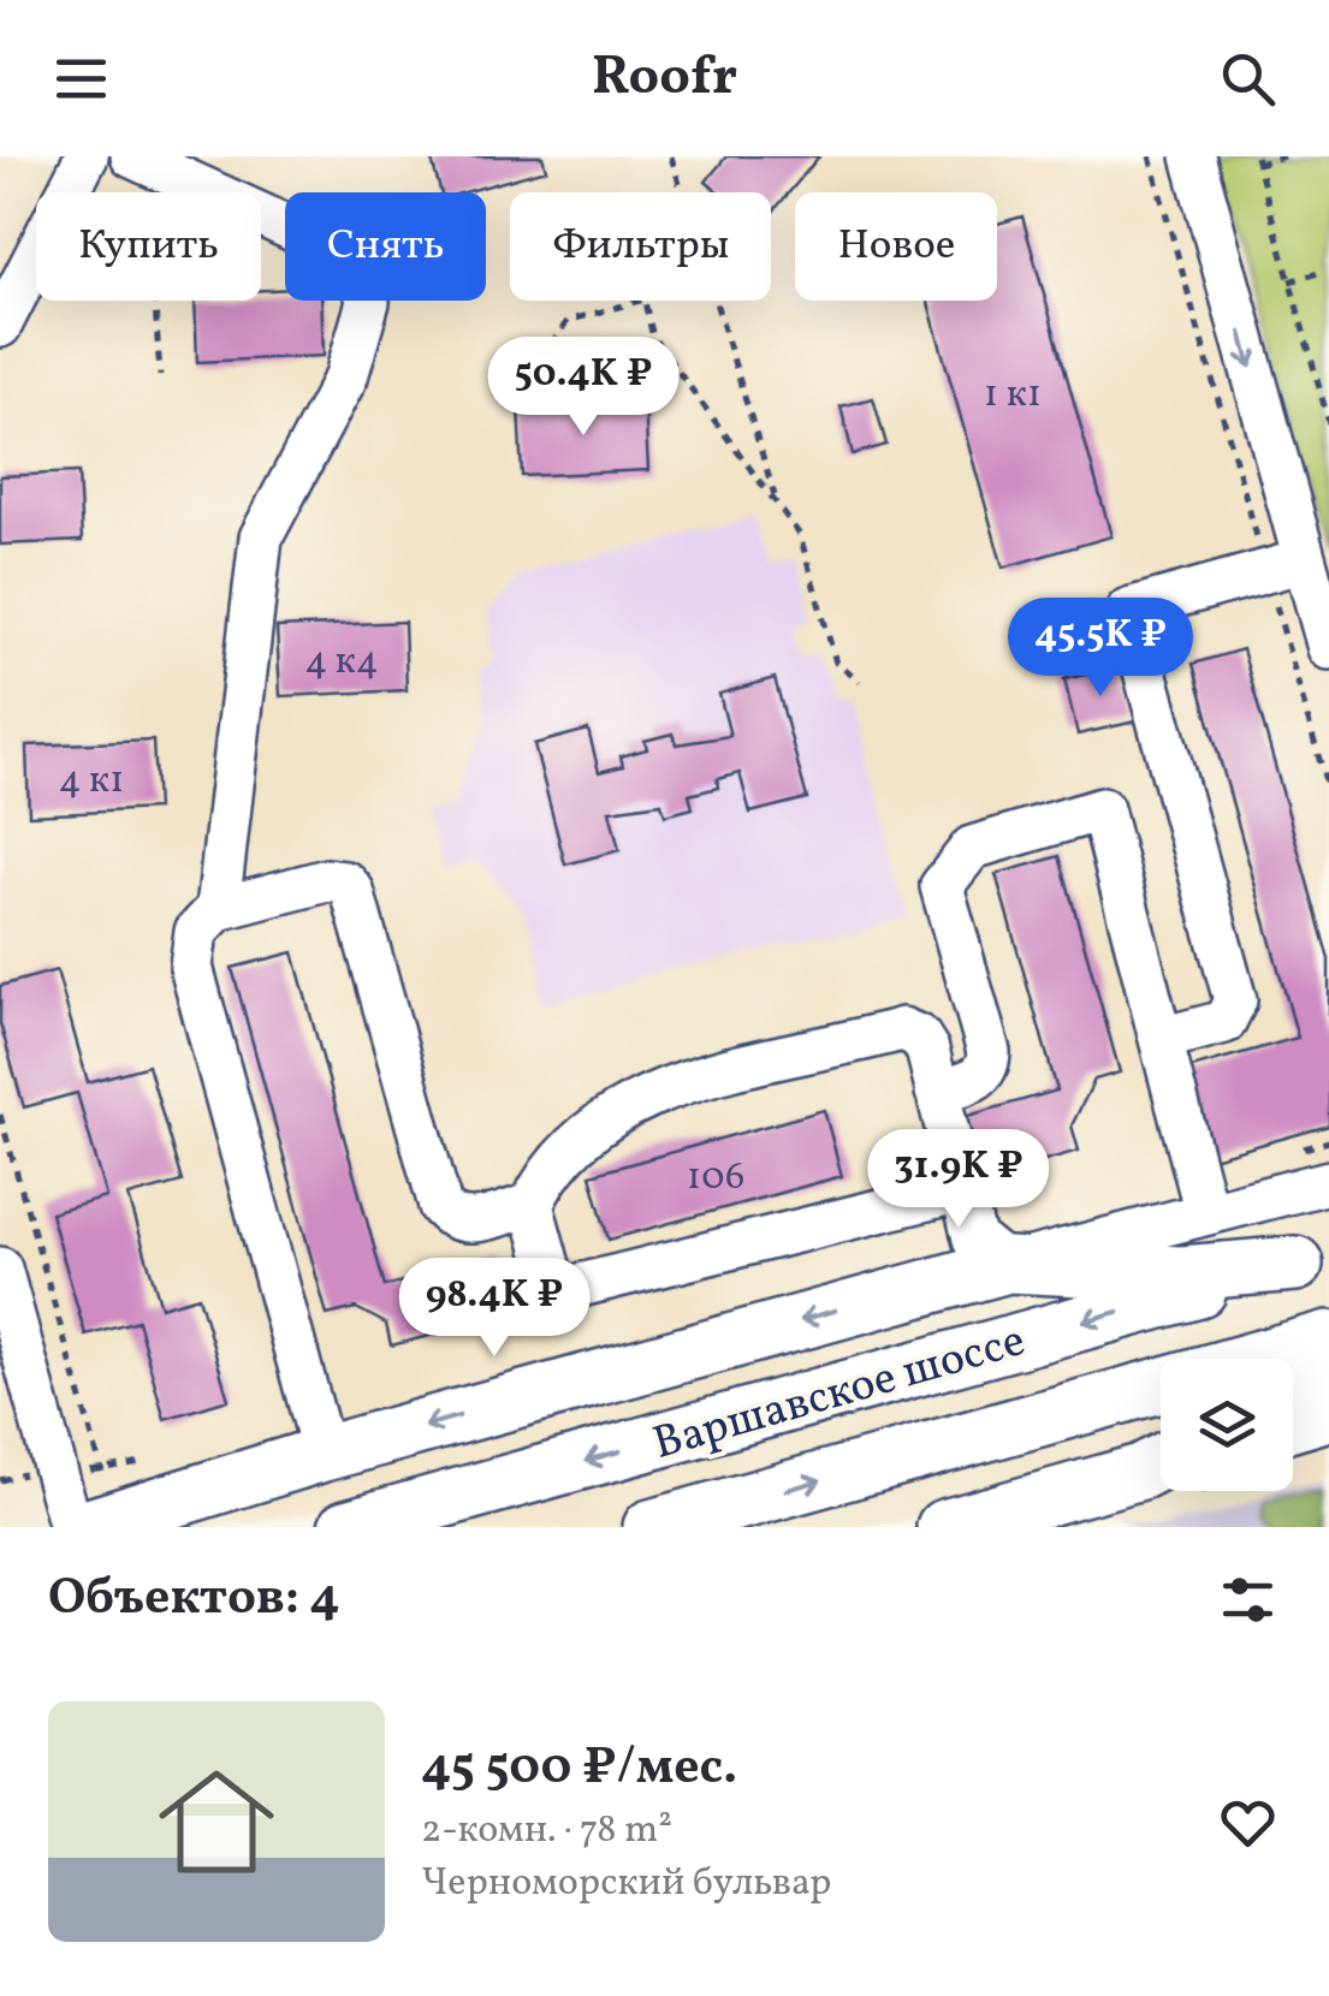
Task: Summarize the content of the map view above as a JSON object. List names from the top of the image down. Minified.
{"streets":{"main road":["Варшавское шоссе"]},"house_numbers":["1 к1","4 к4","4 к1","106"],"page":{"header":"Roofr","chip":["Купить","Снять","Фильтры","Новое"],"price":["50.4K ₽","45.5K ₽","31.9K ₽","98.4K ₽"],"heading":"Объектов: 4","list":[{"name":"45 500 ₽/мес.","note":"2-комн. · 78 m² · Черноморский бульвар"}]}}
